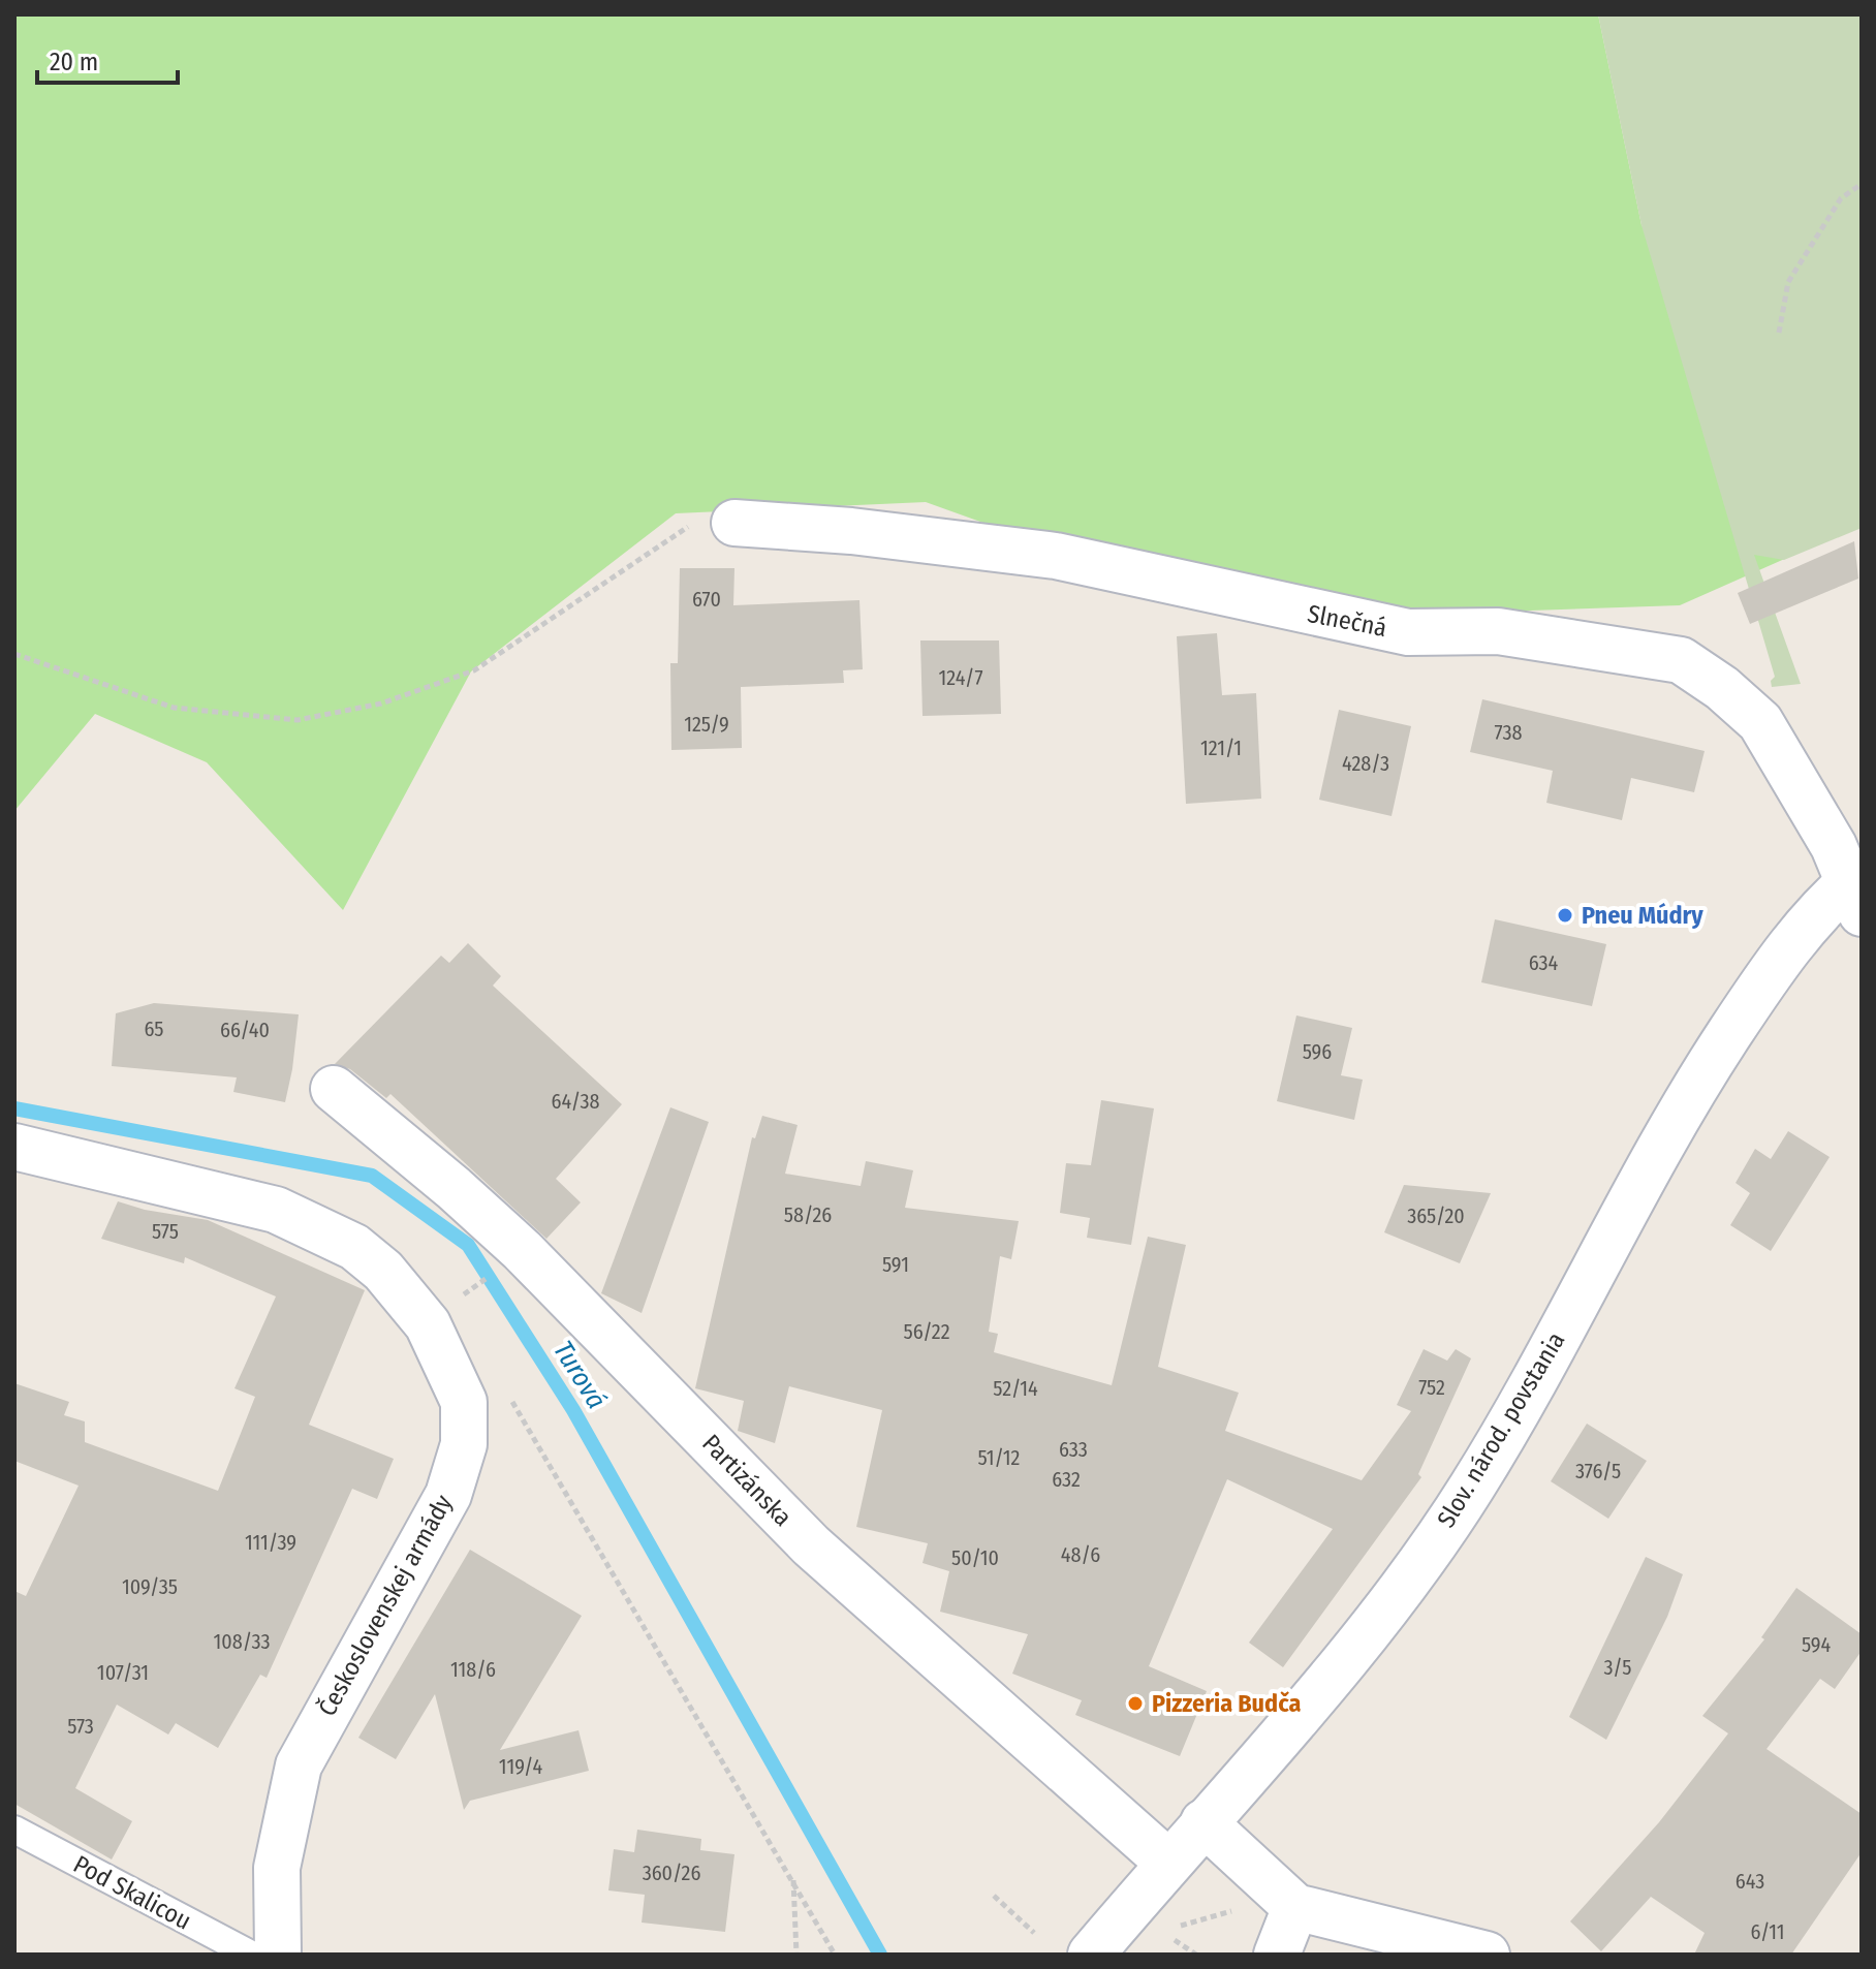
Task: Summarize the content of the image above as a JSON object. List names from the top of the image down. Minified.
{"streets":{"street":["Slnečná","Slov. národ. povstania","Partizánska","Československej armády"],"lane":["Pod Skalicou"]},"crossings":[["Slnečná","Slov. národ. povstania"],["Slov. národ. povstania","Partizánska"]],"water":["Turová"],"places":["Pneu Múdry","Pizzeria Budča"],"house_numbers":["670","124/7","125/9","738","121/1","428/3","634","65","66/40","596","64/38","58/26","365/20","575","591","56/22","752","52/14","633","51/12","376/5","632","111/39","48/6","50/10","109/35","108/33","594","3/5","118/6","107/31","573","119/4","360/26","643","6/11"],"scale_bar":"20 m"}
